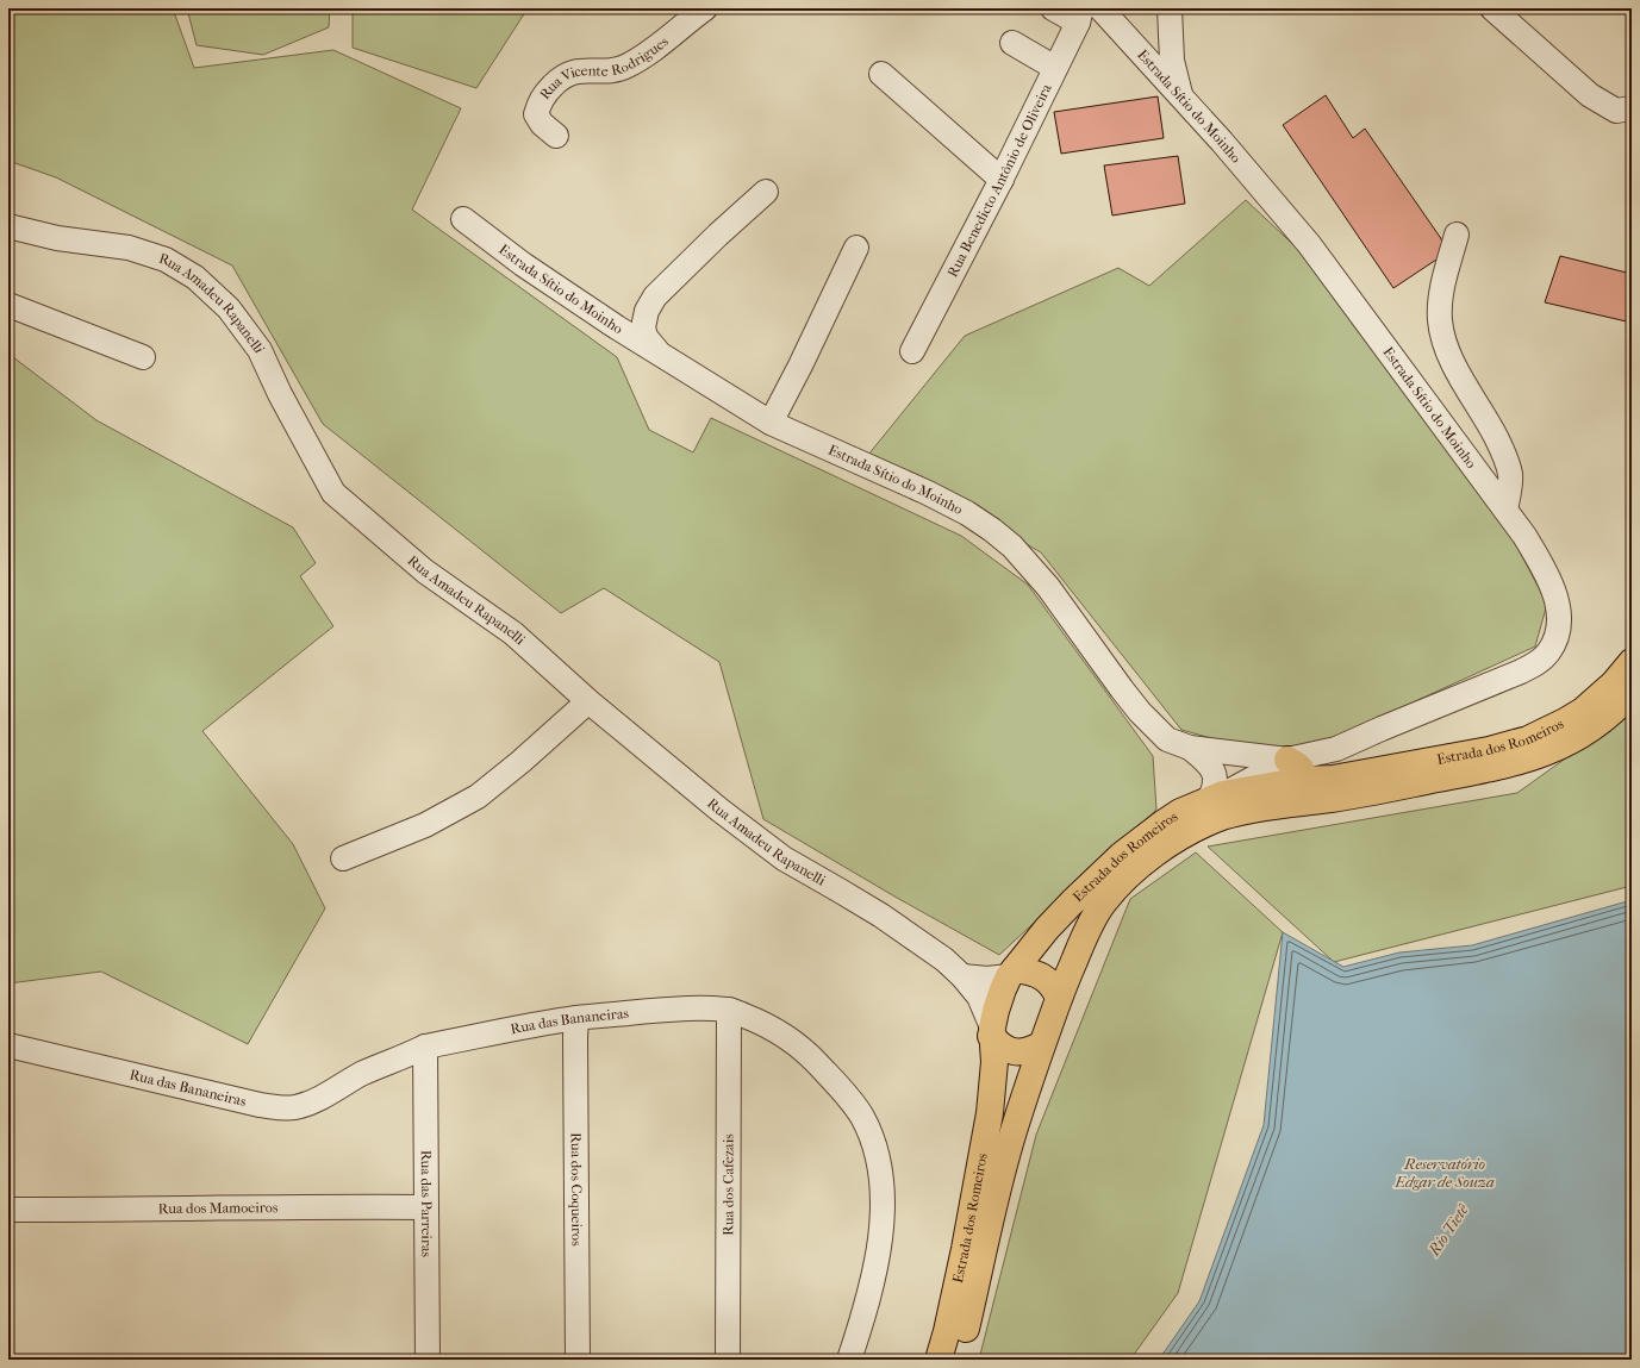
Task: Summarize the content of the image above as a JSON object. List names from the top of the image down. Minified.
{"streets":{"main road":["Estrada dos Romeiros"],"street":["Rua Vicente Rodrigues","Estrada Sítio do Moinho","Rua Benedicto Antônio de Oliveira","Rua Amadeu Rapanelli","Rua das Bananeiras","Rua dos Cafezais","Rua dos Coqueiros","Rua das Parreiras","Rua dos Mamoeiros"]},"crossings":[["Rua Amadeu Rapanelli","Estrada dos Romeiros"],["Rua das Bananeiras","Rua dos Cafezais"],["Rua das Bananeiras","Rua dos Coqueiros"],["Rua das Bananeiras","Rua das Parreiras"],["Rua das Parreiras","Rua dos Mamoeiros"]],"water":["Reservatório Edgar de Souza","Rio Tietê"]}
